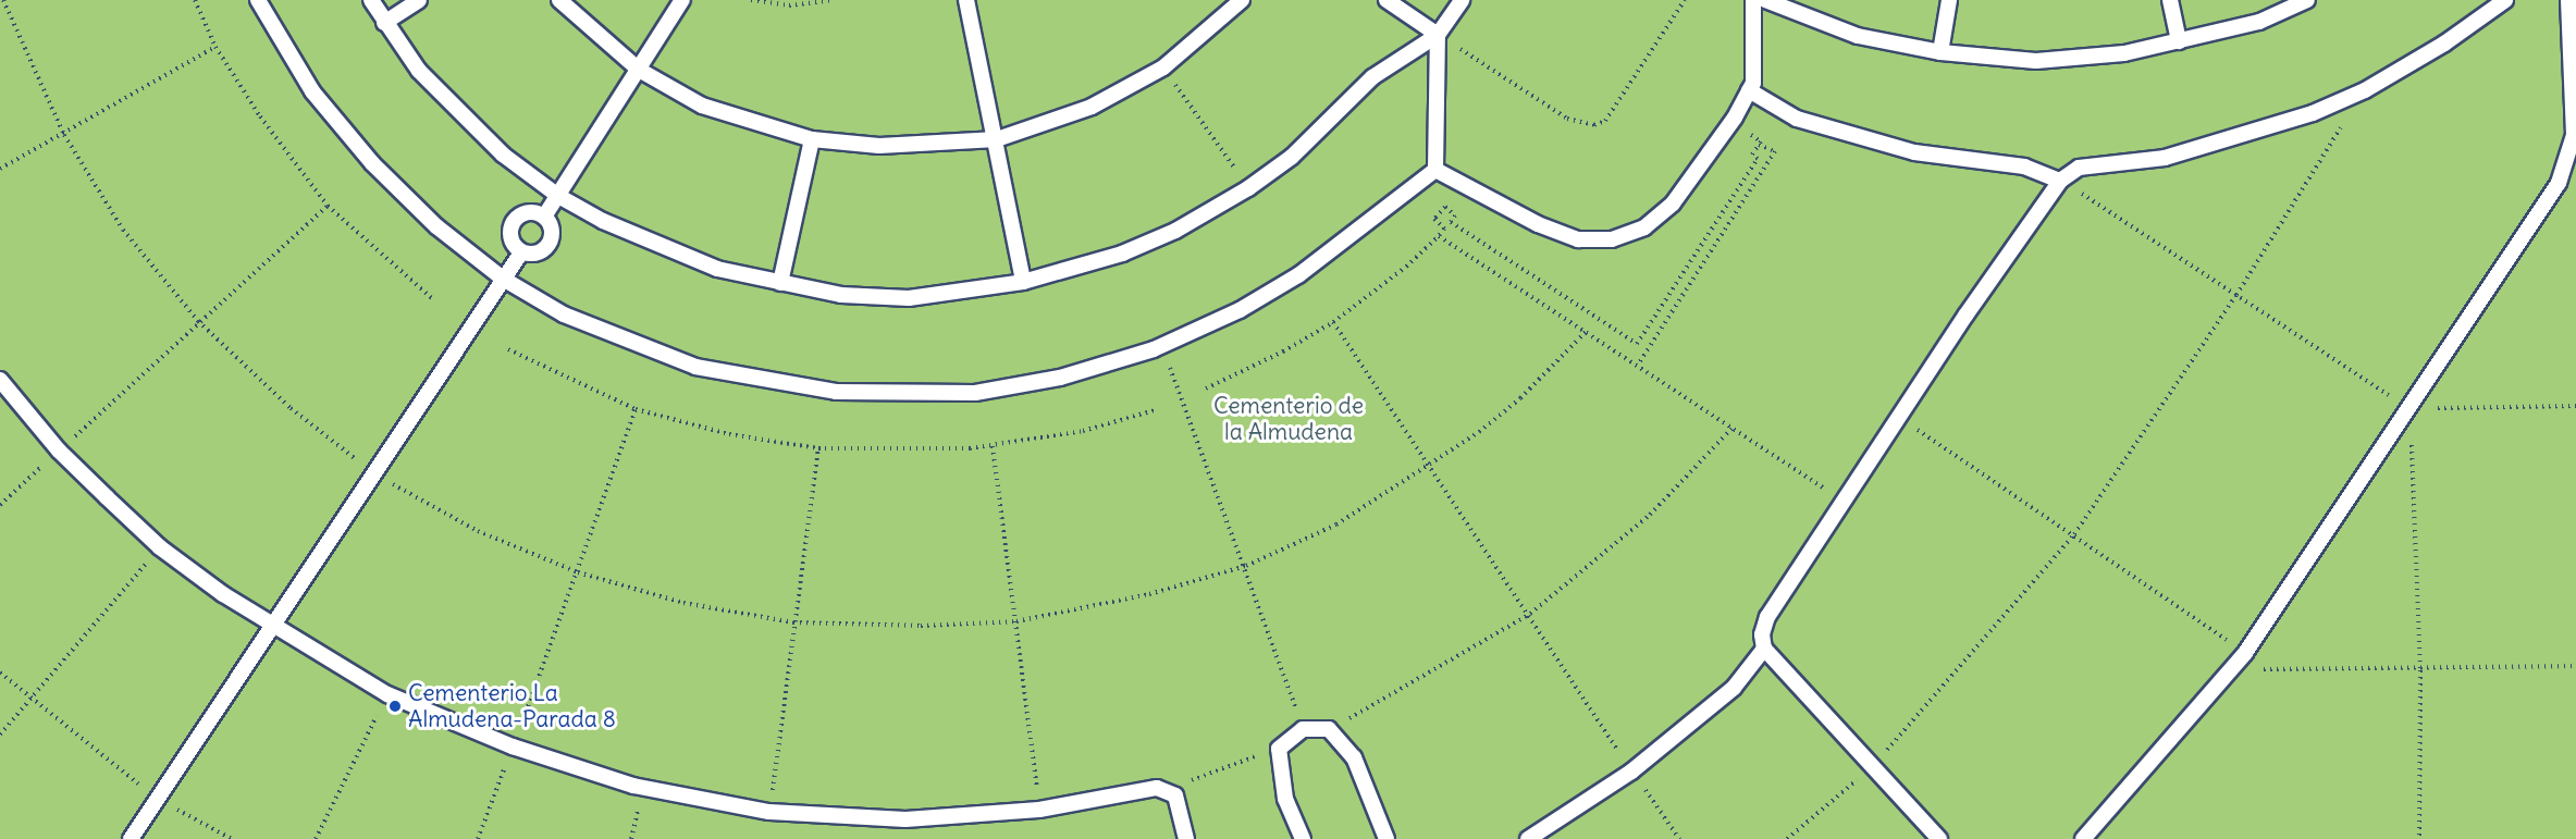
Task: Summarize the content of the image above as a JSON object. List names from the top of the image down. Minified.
{"parks":["Cementerio de la Almudena"],"places":["Cementerio La Almudena-Parada 8"]}
